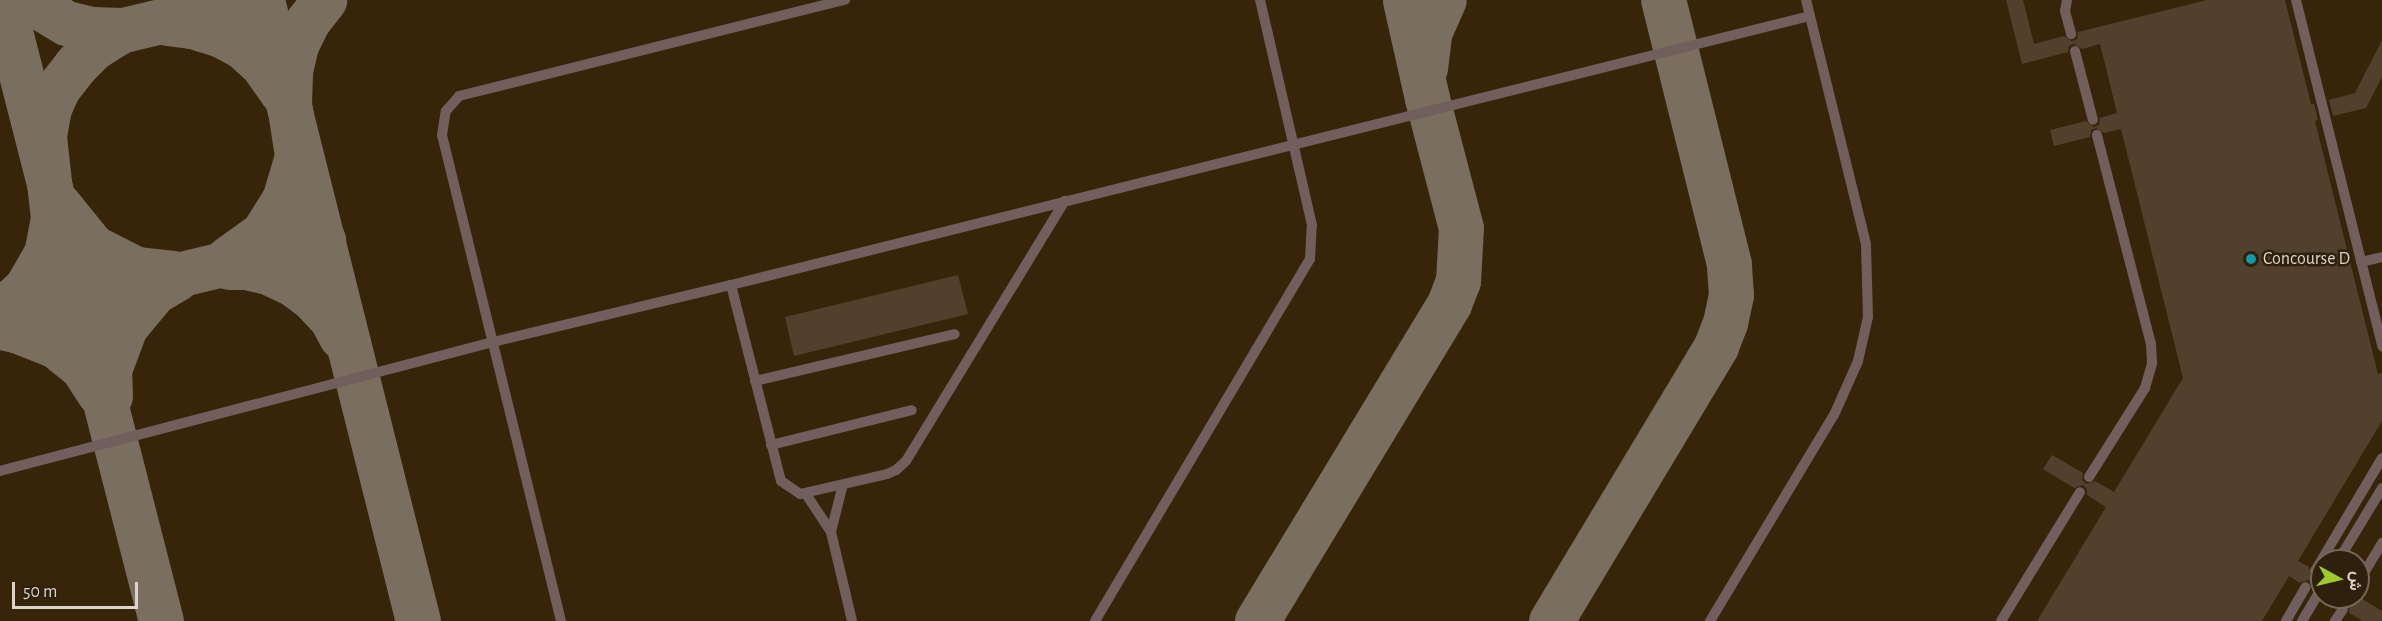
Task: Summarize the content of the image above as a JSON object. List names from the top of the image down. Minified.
{"places":["Concourse D"],"scale_bar":"50 m","north":"right"}
